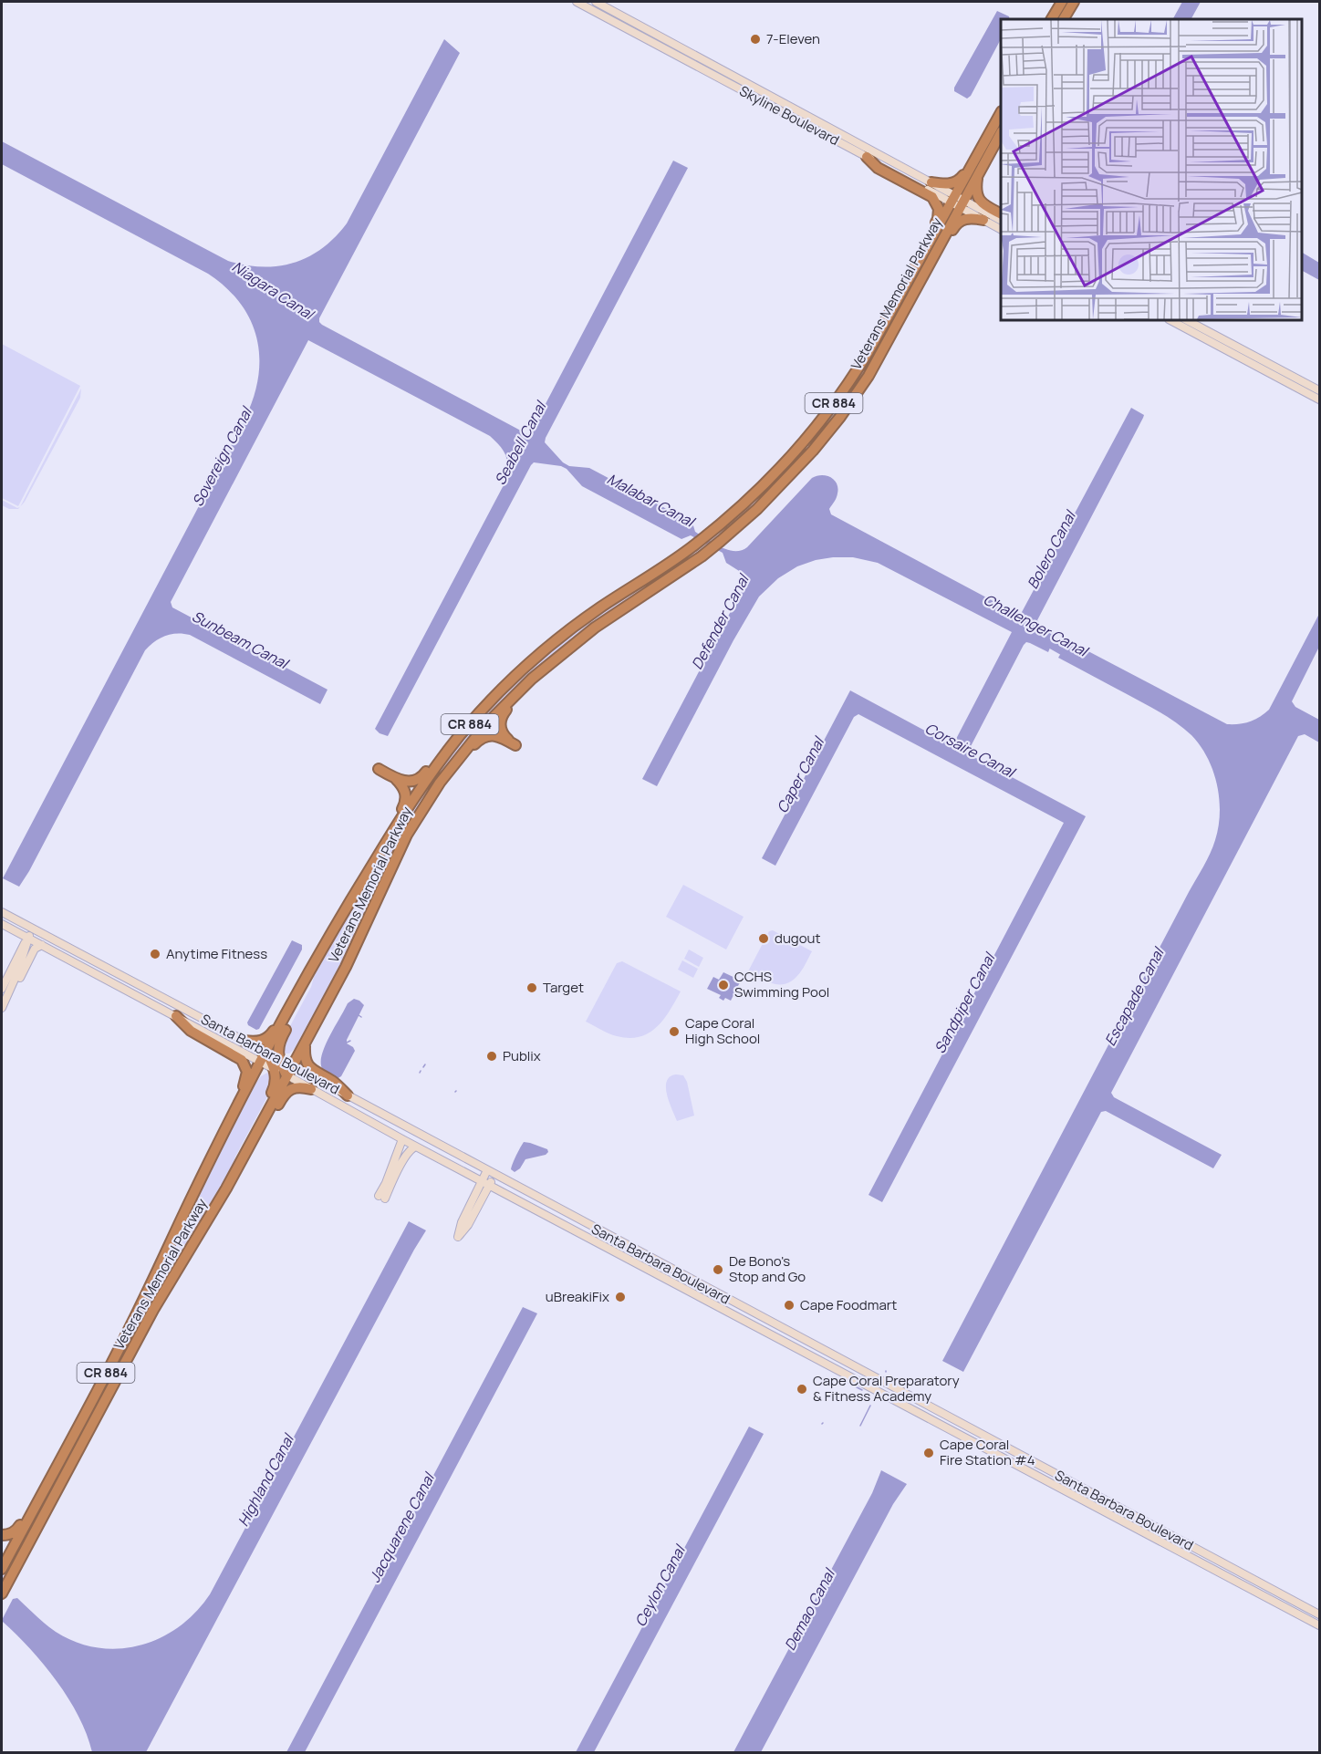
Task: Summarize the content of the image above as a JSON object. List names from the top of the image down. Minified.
{"streets":{"highway":["Veterans Memorial Parkway","CR 884"],"main road":["Skyline Boulevard","Santa Barbara Boulevard"]},"crossings":[["Skyline Boulevard","Veterans Memorial Parkway"],["Veterans Memorial Parkway","Santa Barbara Boulevard"]],"water":["Niagara Canal","Seabell Canal","Sovereign Canal","Malabar Canal","Bolero Canal","Defender Canal","Challenger Canal","Sunbeam Canal","Corsaire Canal","Caper Canal","Escapade Canal","Sandpiper Canal","Highland Canal","Jacquarene Canal","Ceylon Canal","Demao Canal"],"places":["7-Eleven","dugout","Anytime Fitness","CCHS Swimming Pool","Target","Cape Coral High School","Publix","De Bono's Stop and Go","uBreakiFix","Cape Foodmart","Cape Coral Preparatory & Fitness Academy","Cape Coral Fire Station #4"]}
